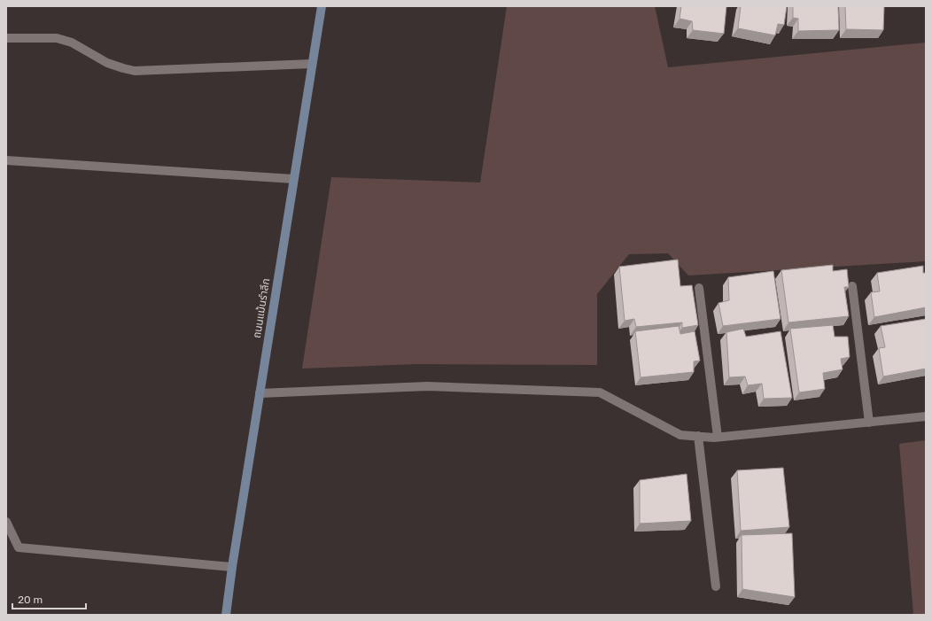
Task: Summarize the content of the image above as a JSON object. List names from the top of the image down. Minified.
{"streets":{"street":["ถนนแม้นรำลึก"]},"scale_bar":"20 m"}
